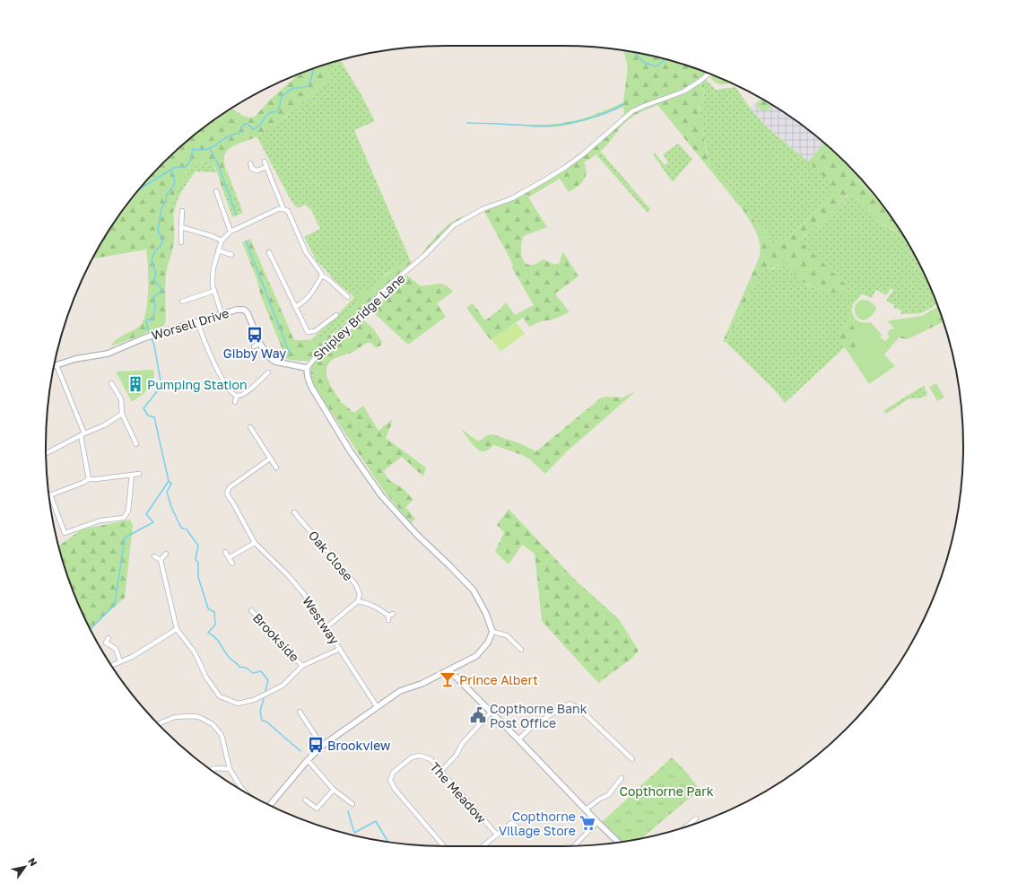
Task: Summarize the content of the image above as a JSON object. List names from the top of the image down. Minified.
{"streets":{"street":["Shipley Bridge Lane","Worsell Drive","Oak Close","Westway","Brookside","The Meadow"]},"crossings":[["Shipley Bridge Lane","Worsell Drive"],["Westway","Brookside"]],"parks":["Copthorne Park"],"places":{"bus stop":["Gibby Way","Brookview"],"building":["Pumping Station"],"bar":["Prince Albert"],"public building":["Copthorne Bank Post Office"],"supermarket":["Copthorne Village Store"]},"north":"top right"}
